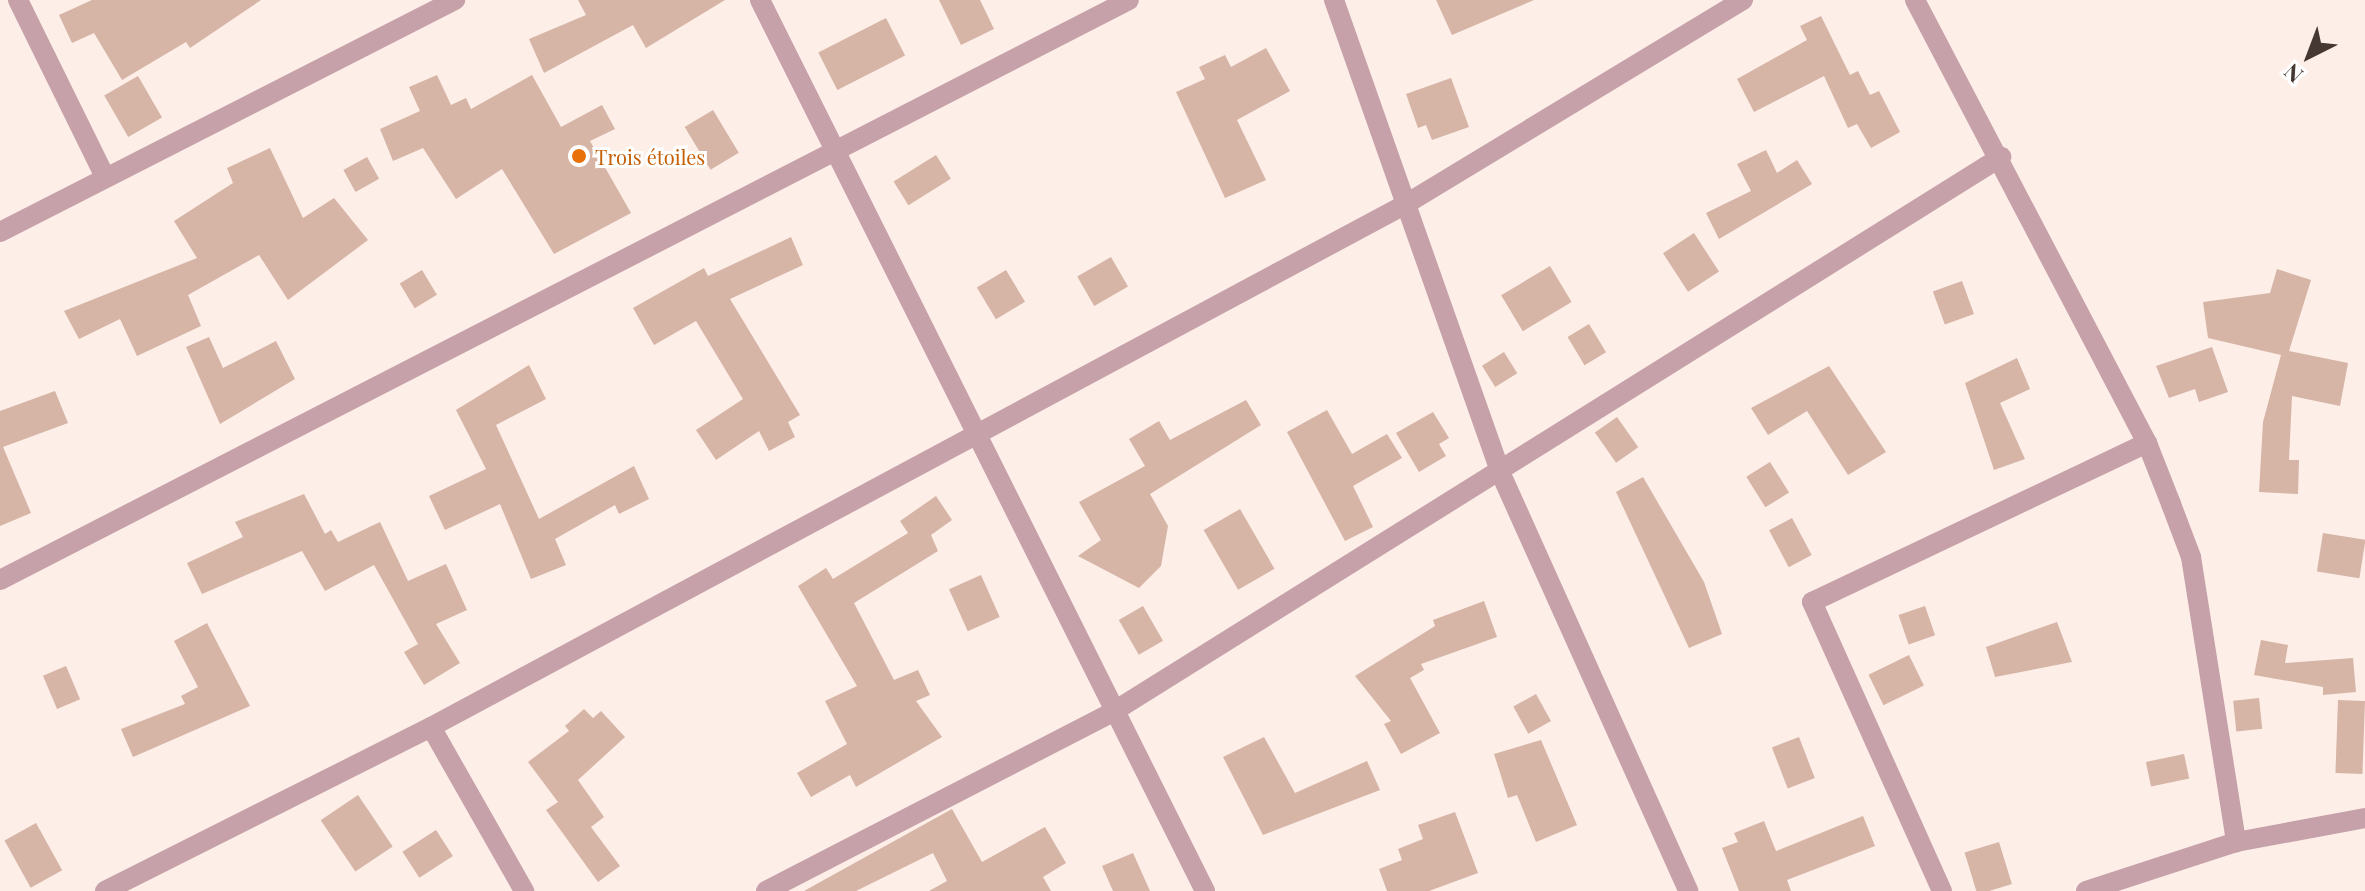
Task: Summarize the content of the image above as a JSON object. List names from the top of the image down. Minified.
{"places":["Trois étoiles"],"north":"bottom left"}
